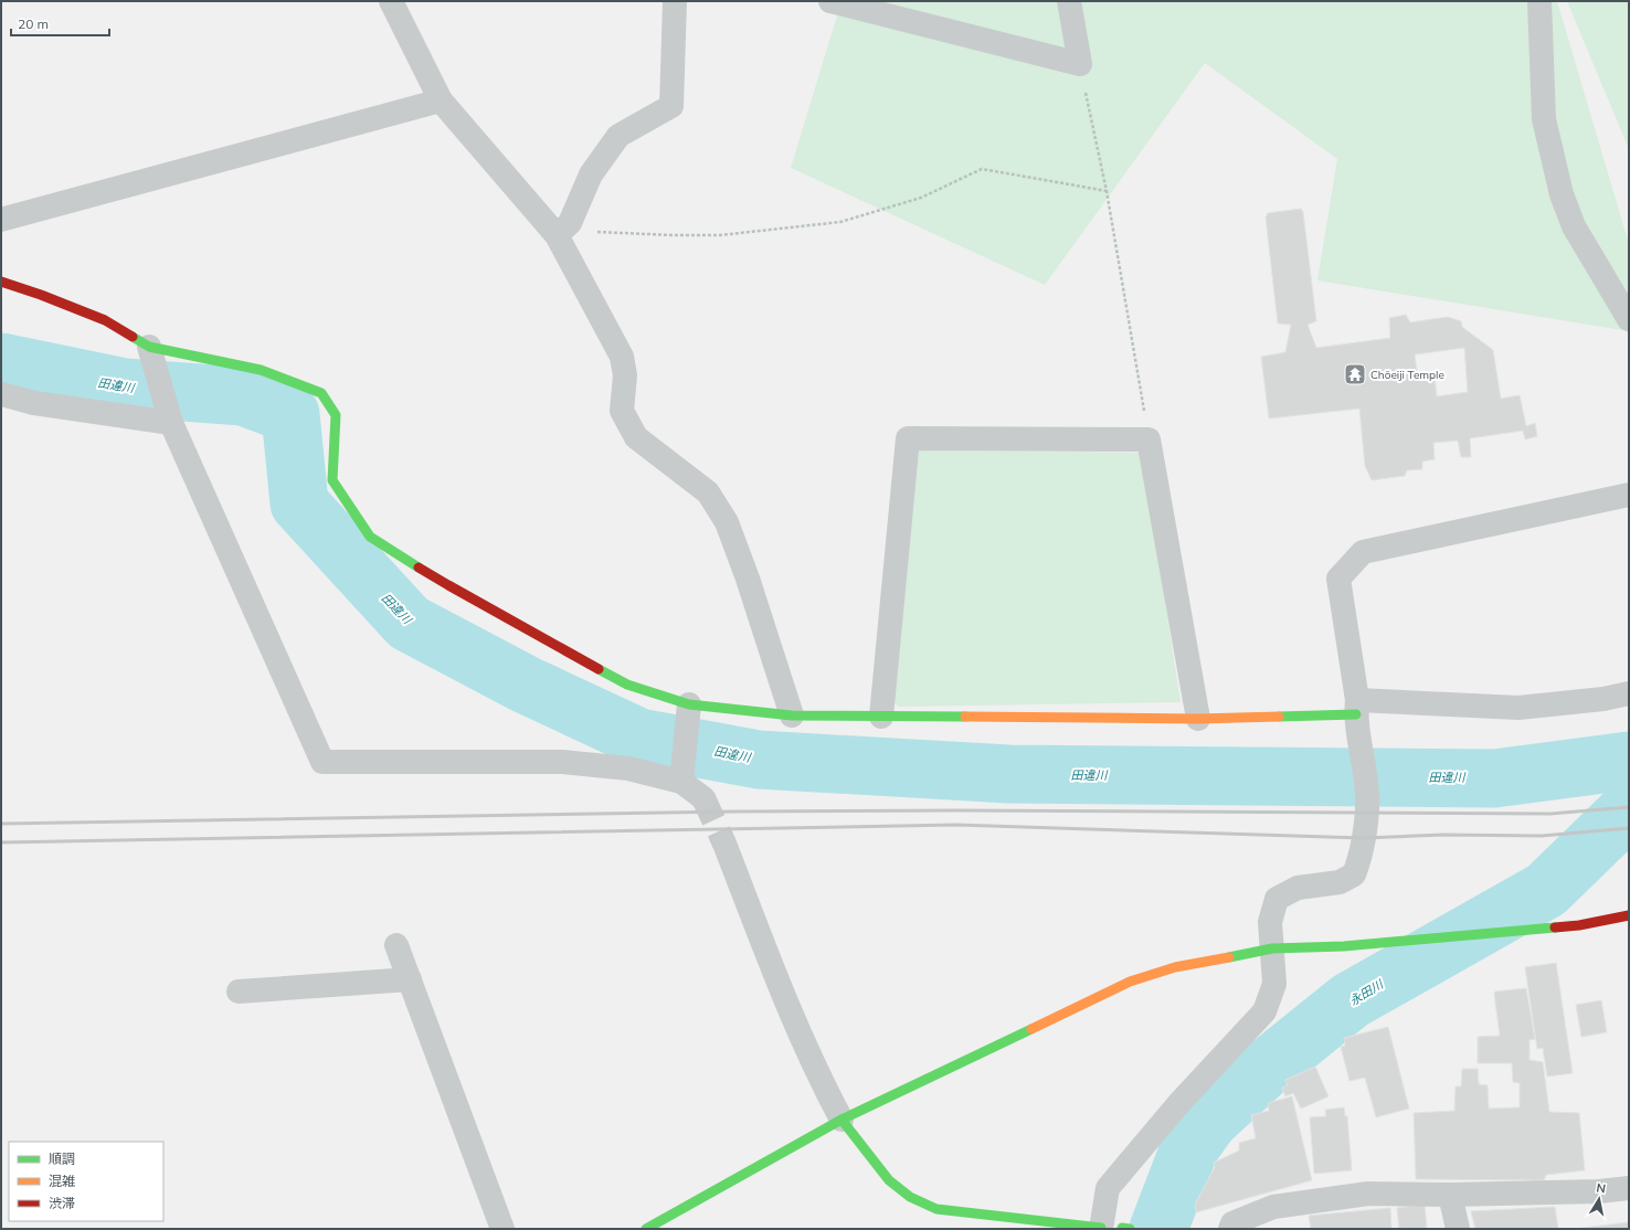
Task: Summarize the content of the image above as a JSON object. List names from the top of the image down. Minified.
{"water":["田違川","永田川"],"places":{"temple":["Chōeiji Temple"]},"legend":["順調","混雑","渋滞"],"scale_bar":"20 m","north":"top"}
